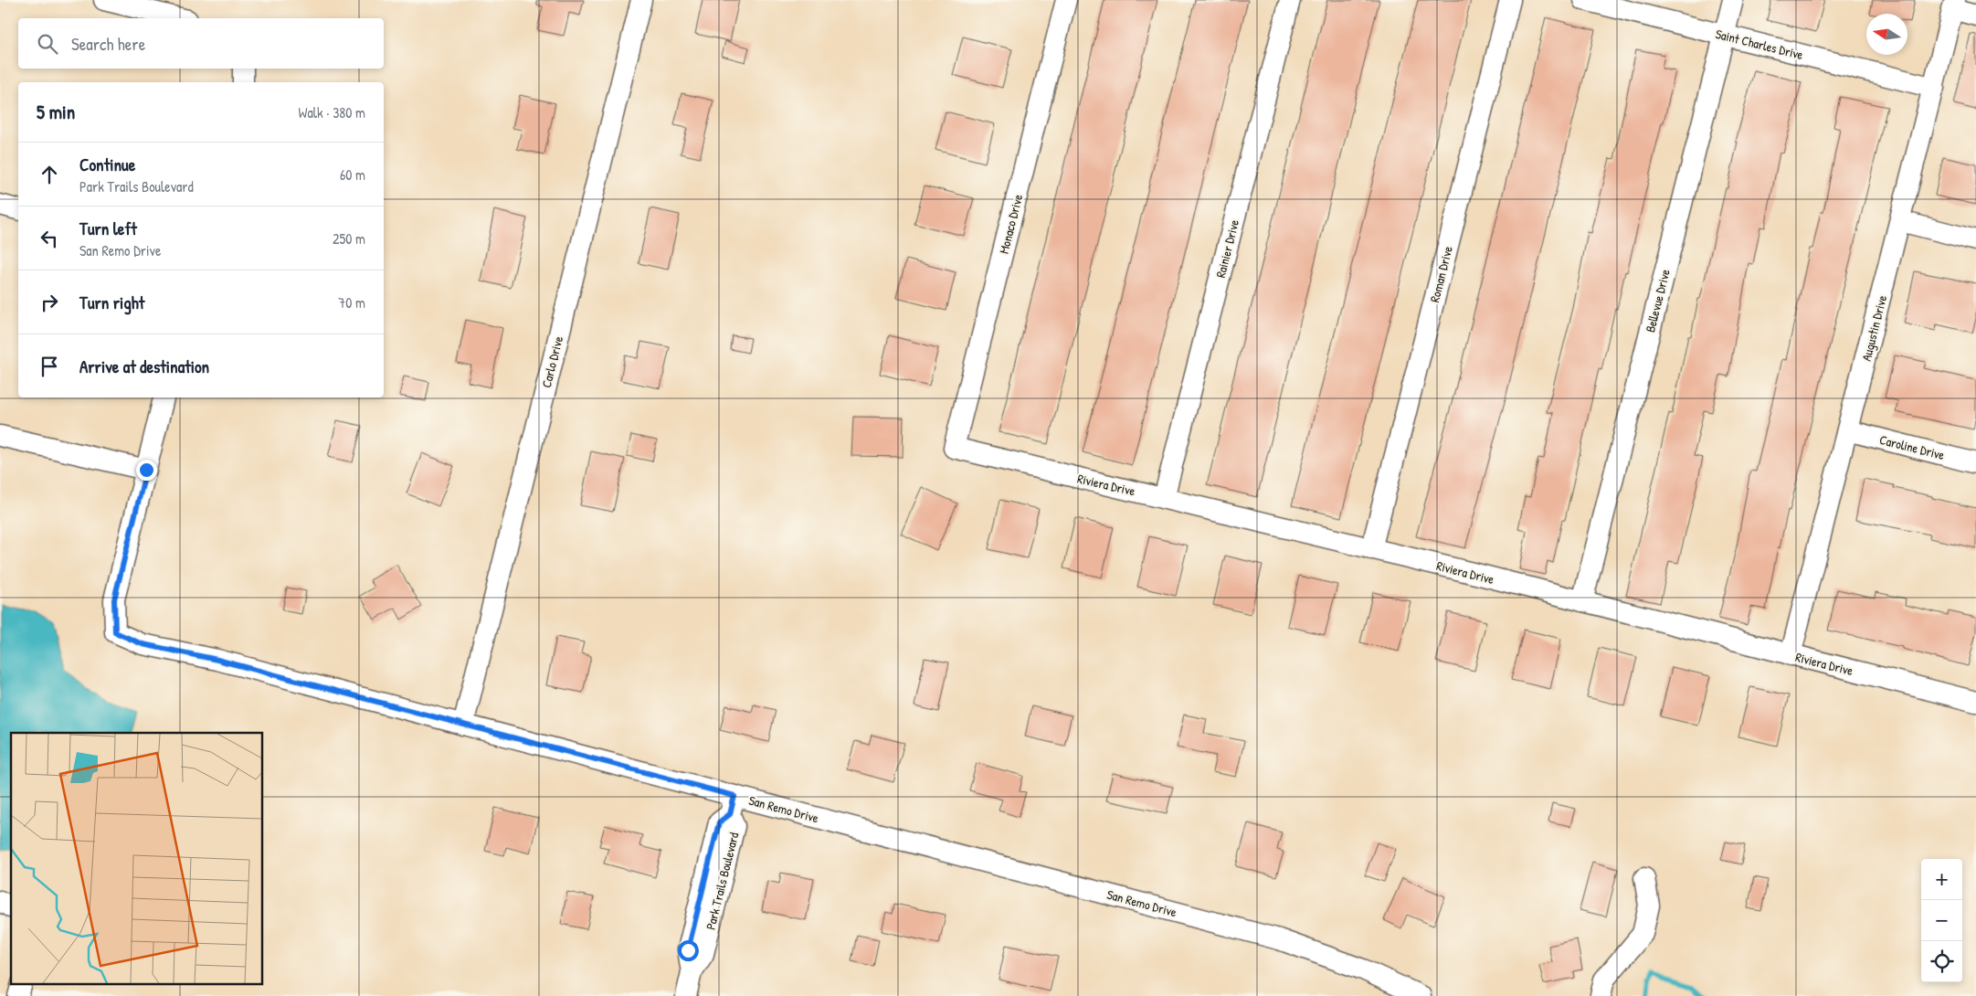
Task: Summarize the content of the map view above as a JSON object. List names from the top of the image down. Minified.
{"streets":{"street":["Saint Charles Drive","Monaco Drive","Rainier Drive","Roman Drive","Bellevue Drive","Augustin Drive","Carlo Drive","Caroline Drive","Riviera Drive","San Remo Drive","Park Trails Boulevard"]},"crossings":[["Saint Charles Drive","Bellevue Drive"],["Saint Charles Drive","Augustin Drive"],["Monaco Drive","Riviera Drive"],["Rainier Drive","Riviera Drive"],["Roman Drive","Riviera Drive"],["Bellevue Drive","Riviera Drive"],["Augustin Drive","Caroline Drive"],["Augustin Drive","Riviera Drive"],["Carlo Drive","San Remo Drive"],["San Remo Drive","Park Trails Boulevard"]],"north":"left","page":{"search":"Search here","heading":["5 min","Walk · 380 m"],"list":[["Continue","Park Trails Boulevard","60 m"],["Turn left","San Remo Drive","250 m"],["Turn right","70 m"],"Arrive at destination"],"map_buttons":["+","−"]}}
